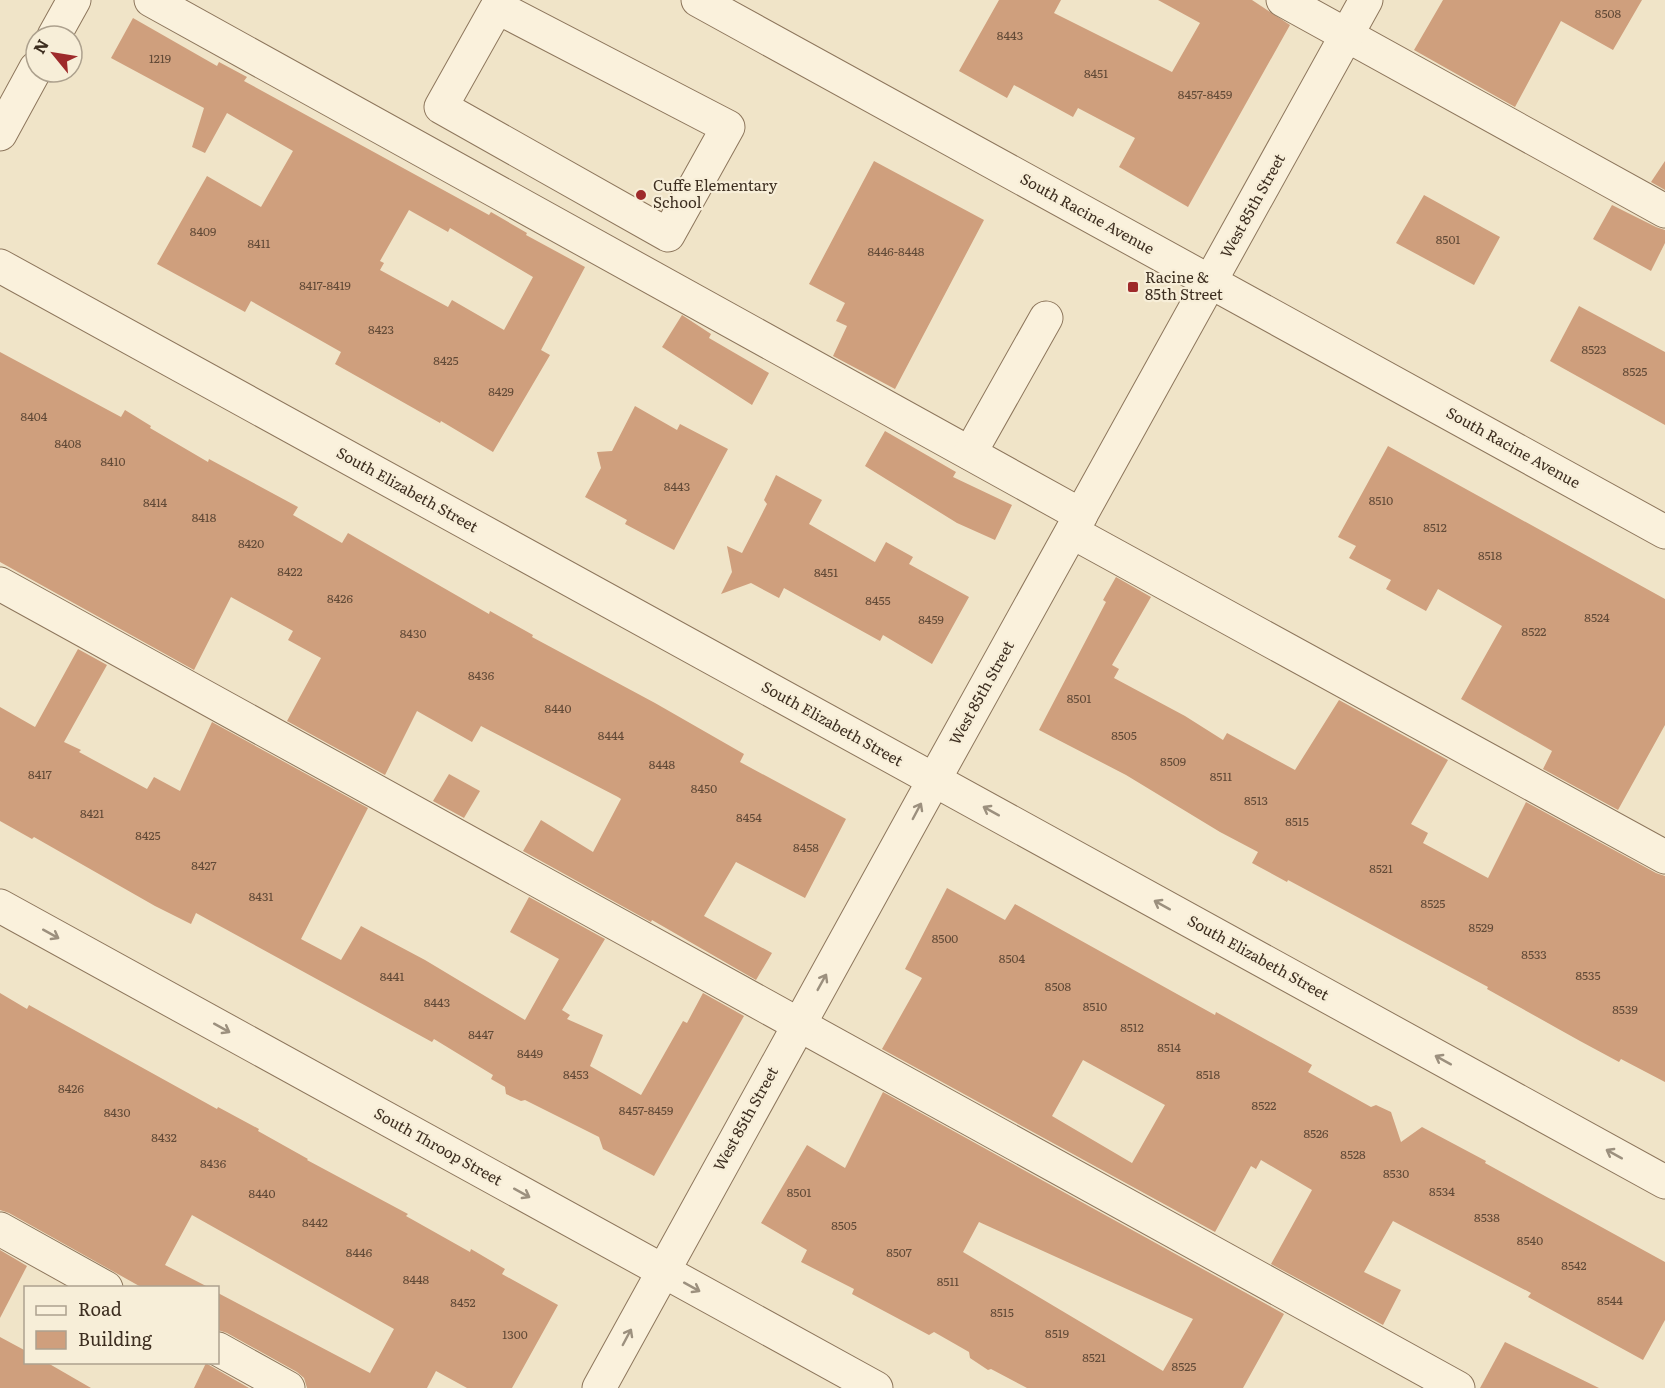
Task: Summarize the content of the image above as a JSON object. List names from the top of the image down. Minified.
{"streets":{"street":["West 85th Street","South Racine Avenue","South Elizabeth Street","South Throop Street"]},"crossings":[["West 85th Street","South Racine Avenue"],["West 85th Street","South Elizabeth Street"],["West 85th Street","South Throop Street"]],"places":{"other":["Cuffe Elementary School"],"transit":["Racine & 85th Street"]},"house_numbers":["8508","8443","1219","8451","8457-8459","8409","8501","8411","8446-8448","8417-8419","8423","8523","8425","8525","8429","8404","8408","8410","8443","8510","8414","8418","8512","8420","8518","8422","8451","8426","8455","8524","8459","8522","8430","8436","8501","8440","8444","8505","8509","8448","8417","8511","8450","8513","8421","8454","8515","8425","8458","8427","8521","8431","8525","8529","8500","8533","8504","8535","8441","8508","8443","8510","8539","8512","8447","8514","8449","8453","8518","8426","8522","8457-8459","8430","8526","8432","8528","8436","8530","8534","8501","8440","8538","8442","8505","8540","8446","8507","8542","8448","8511","8544","8452","8515","8519","1300","8521","8525"],"legend":["Road","Building"],"north":"top left"}
